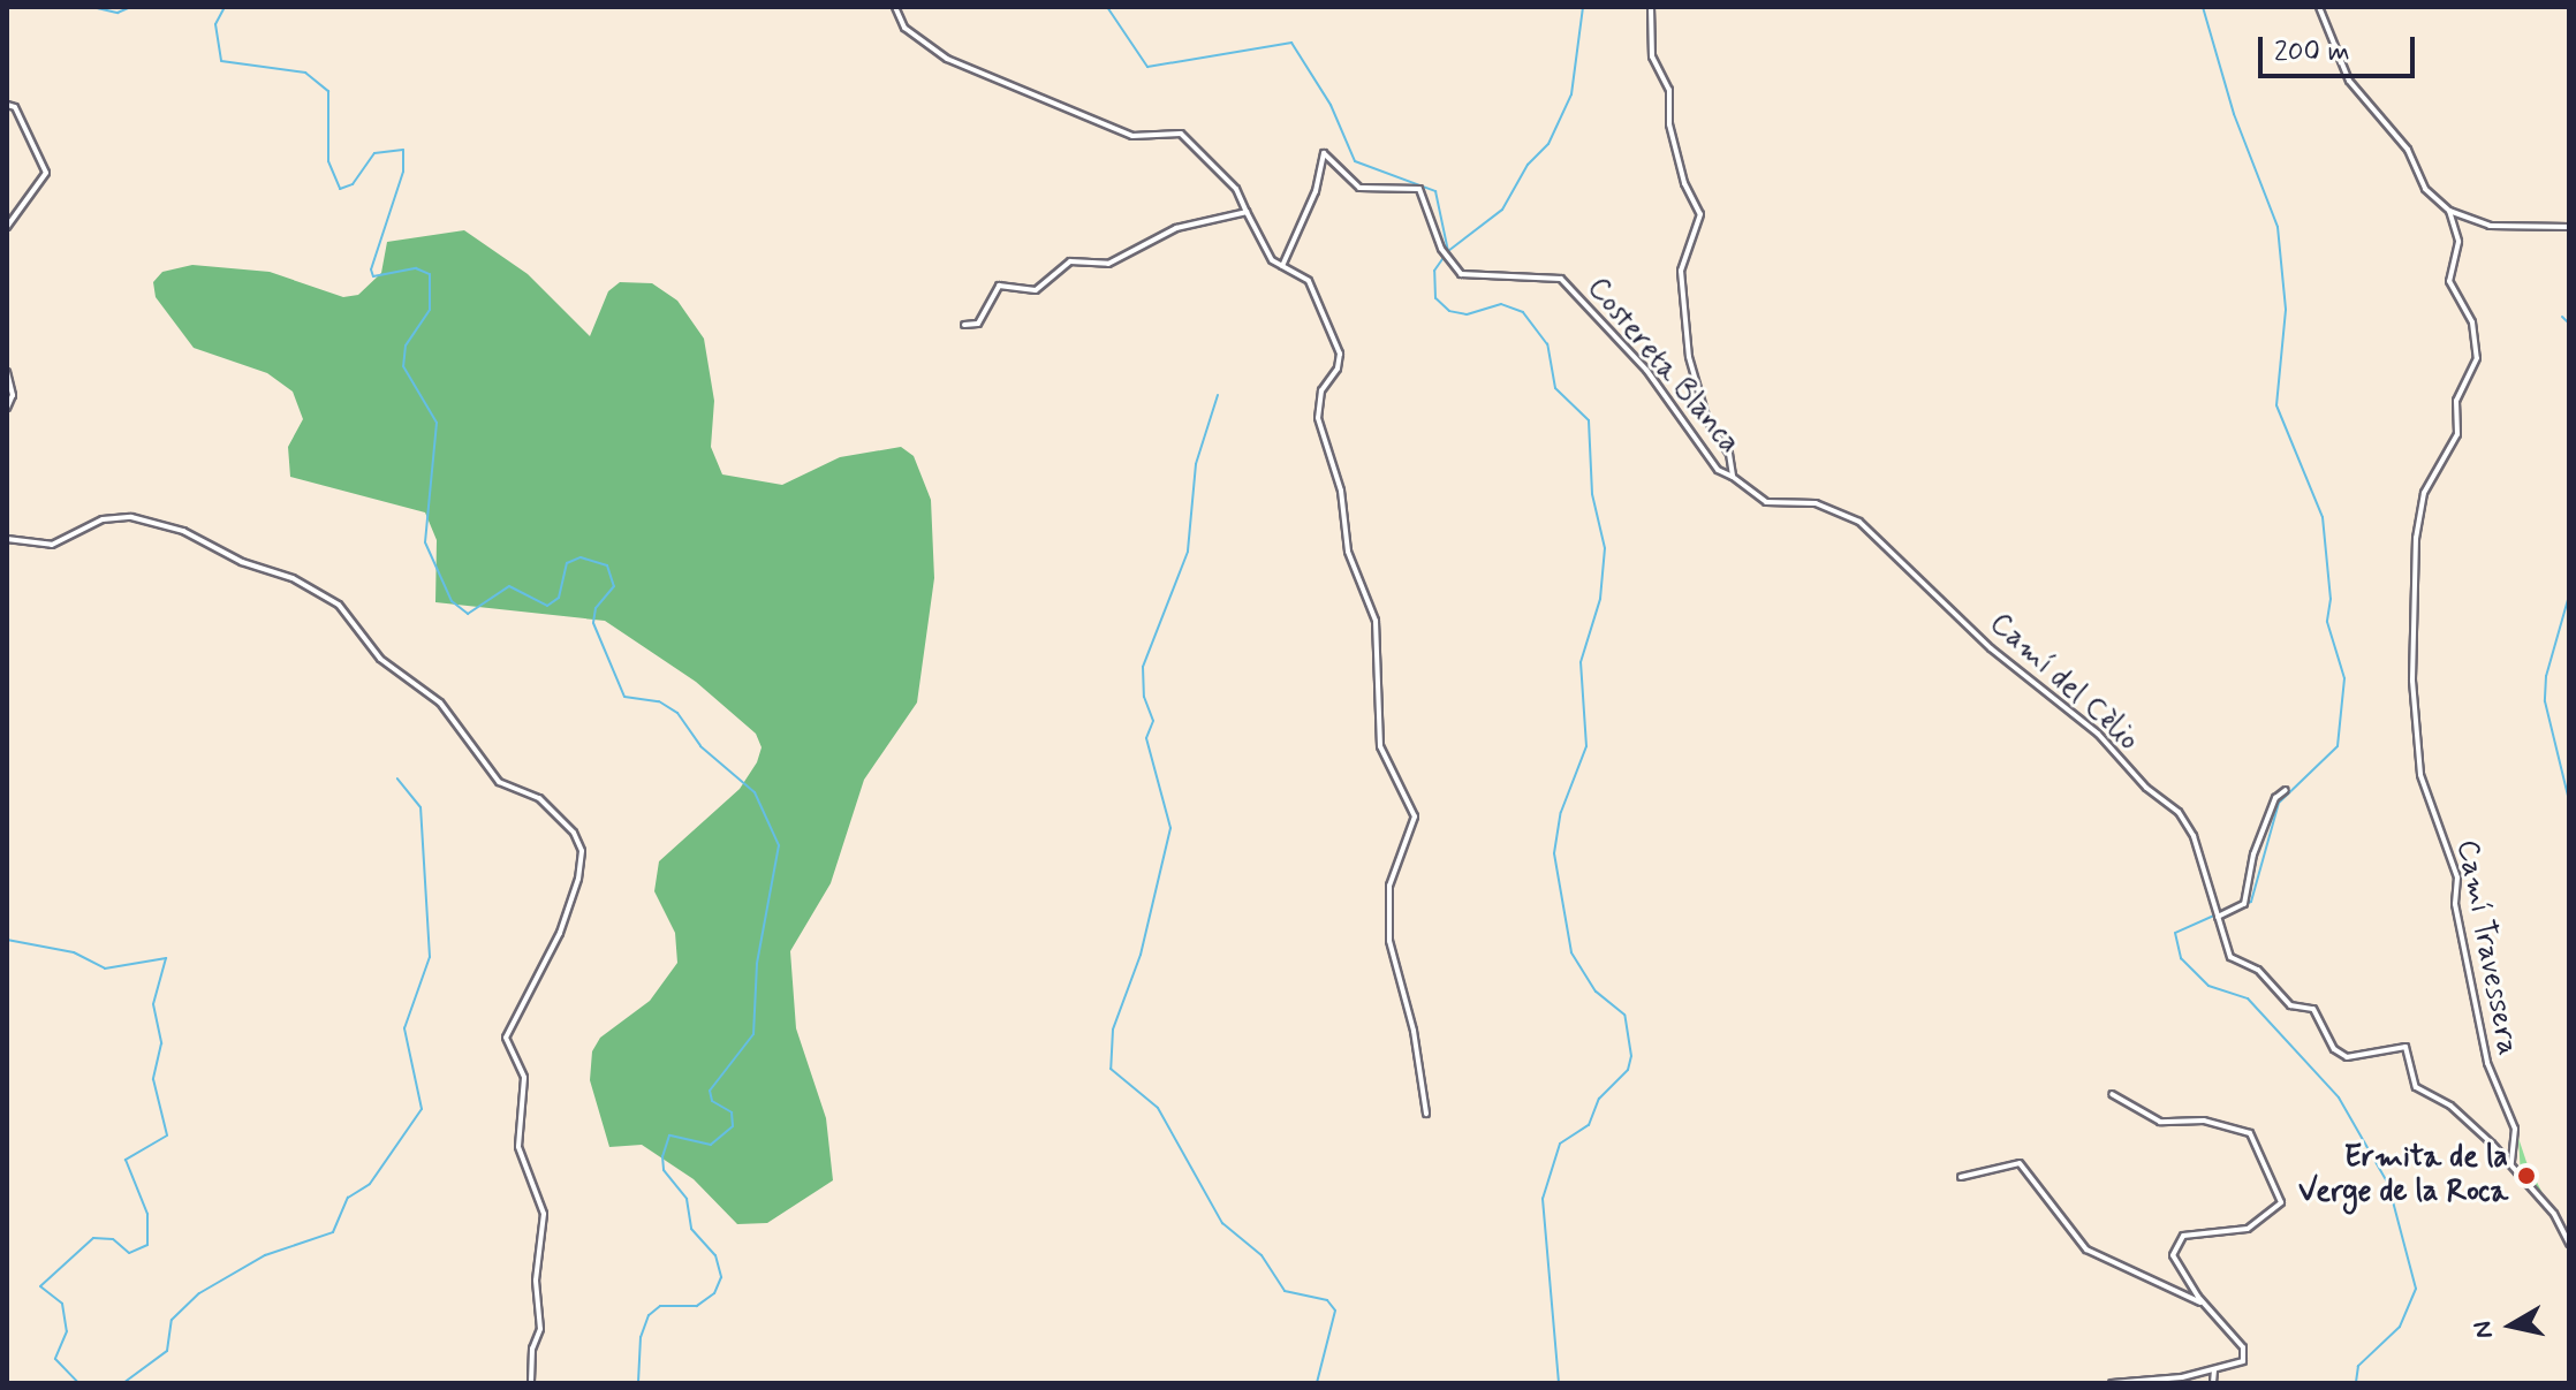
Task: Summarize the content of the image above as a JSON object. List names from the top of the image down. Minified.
{"streets":{"street":["Costereta Blanca","Camí del Cèlio","Camí Travessera"]},"crossings":[["Costereta Blanca","Camí del Cèlio"],["Camí del Cèlio","Camí Travessera"]],"places":["Ermita de la Verge de la Roca"],"scale_bar":"200 m","north":"left"}
